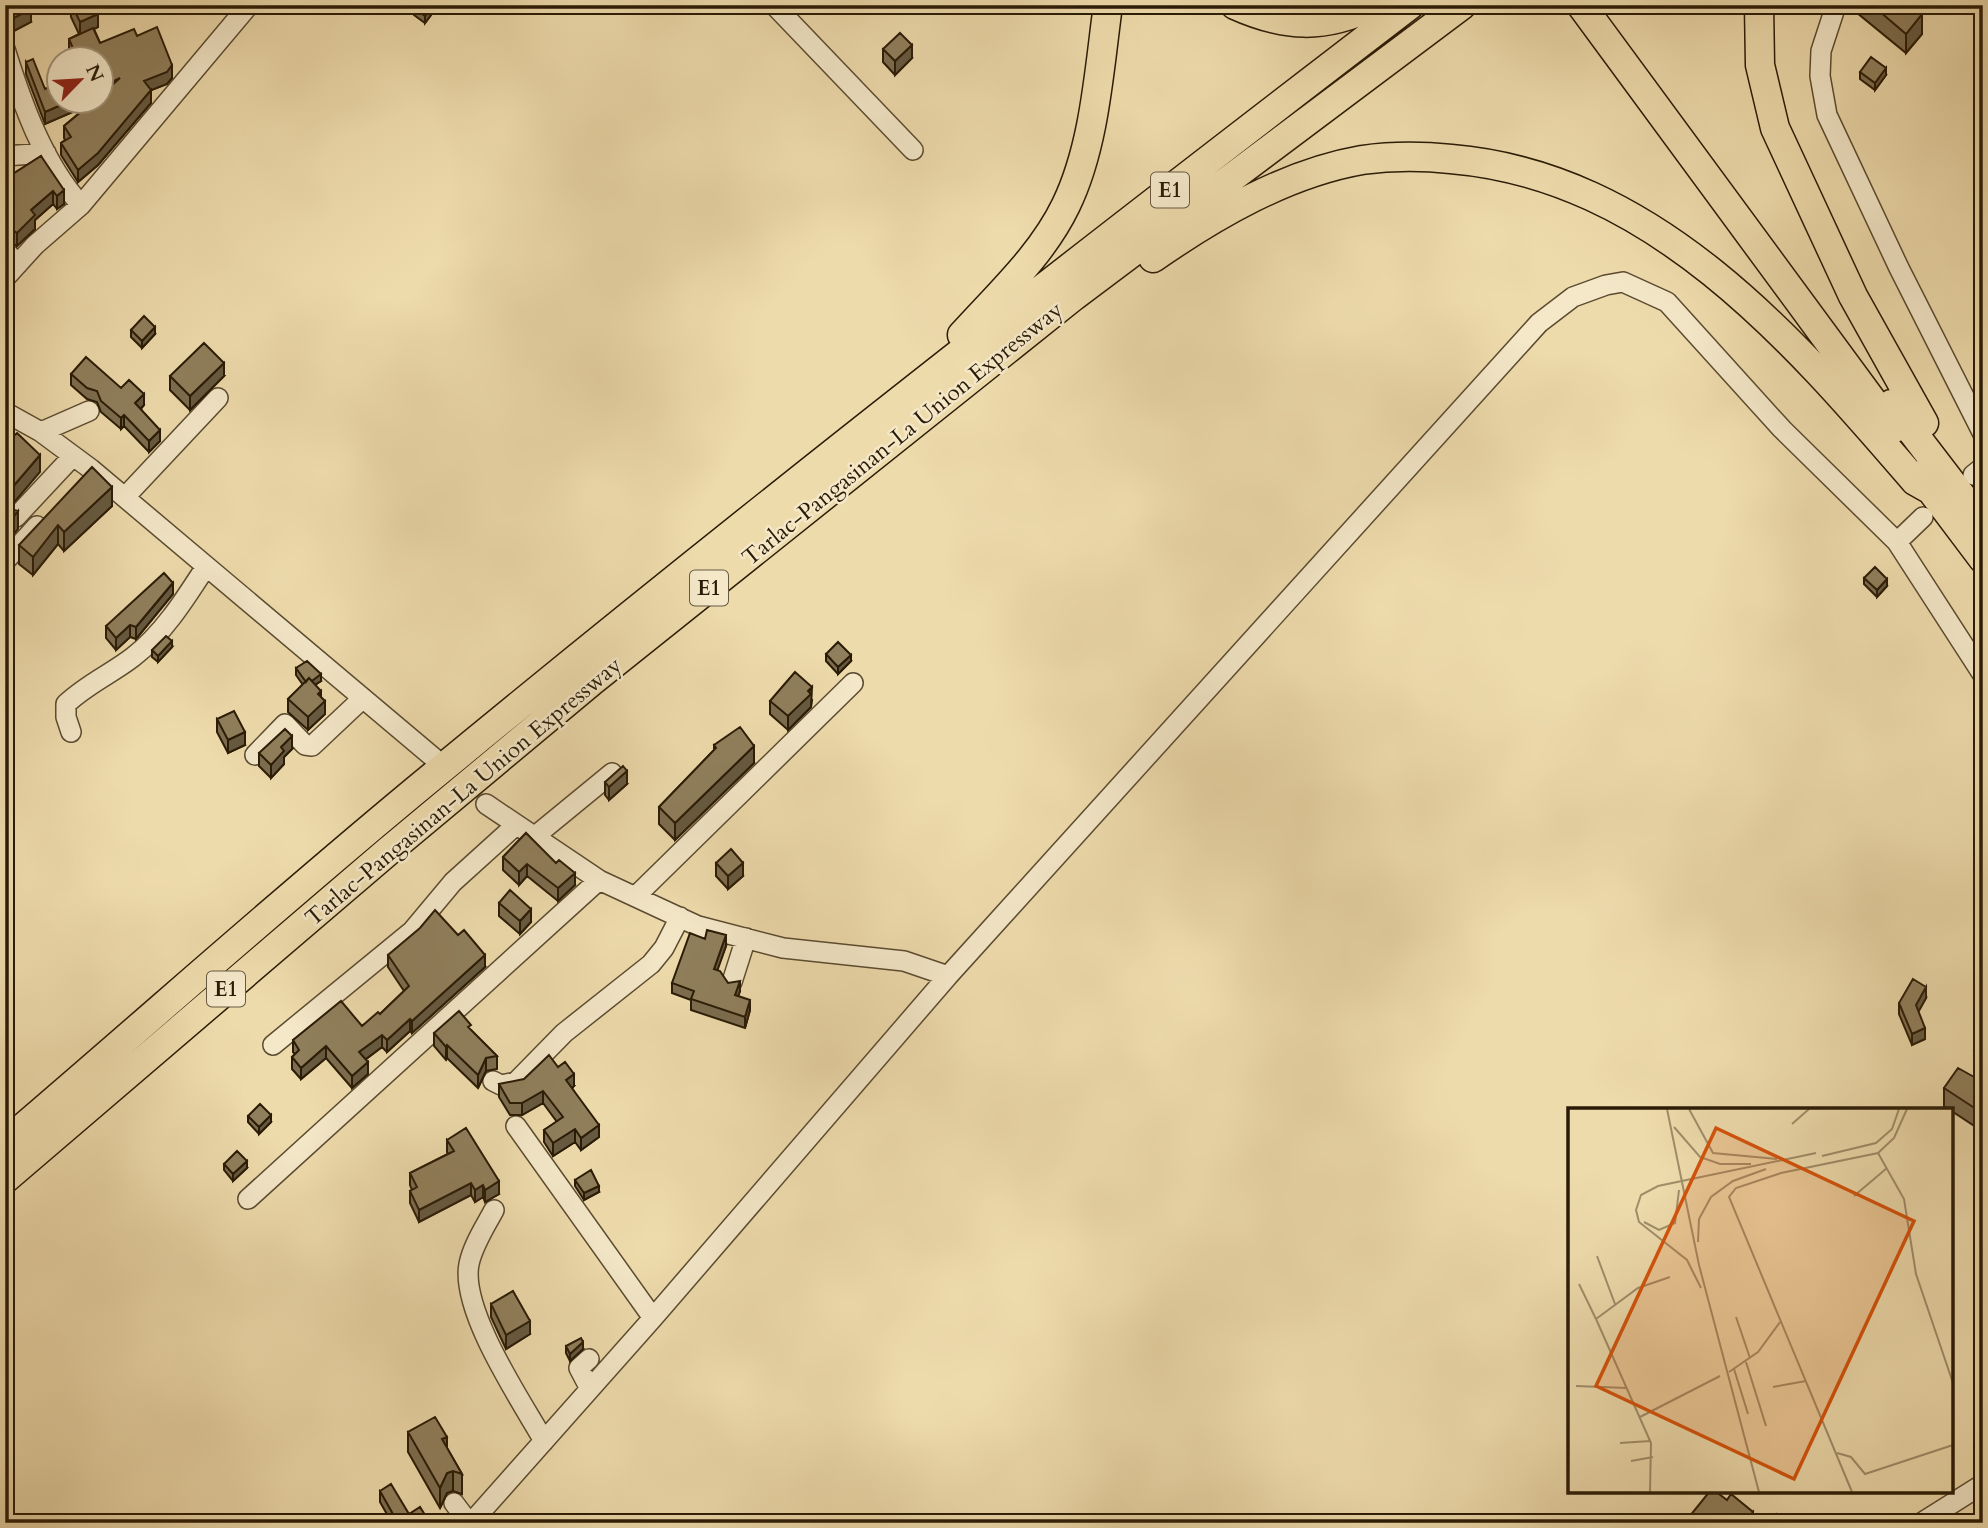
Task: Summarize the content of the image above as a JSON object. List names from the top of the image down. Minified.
{"streets":{"highway":["E1","Tarlac-Pangasinan-La Union Expressway"]},"north":"top right"}
